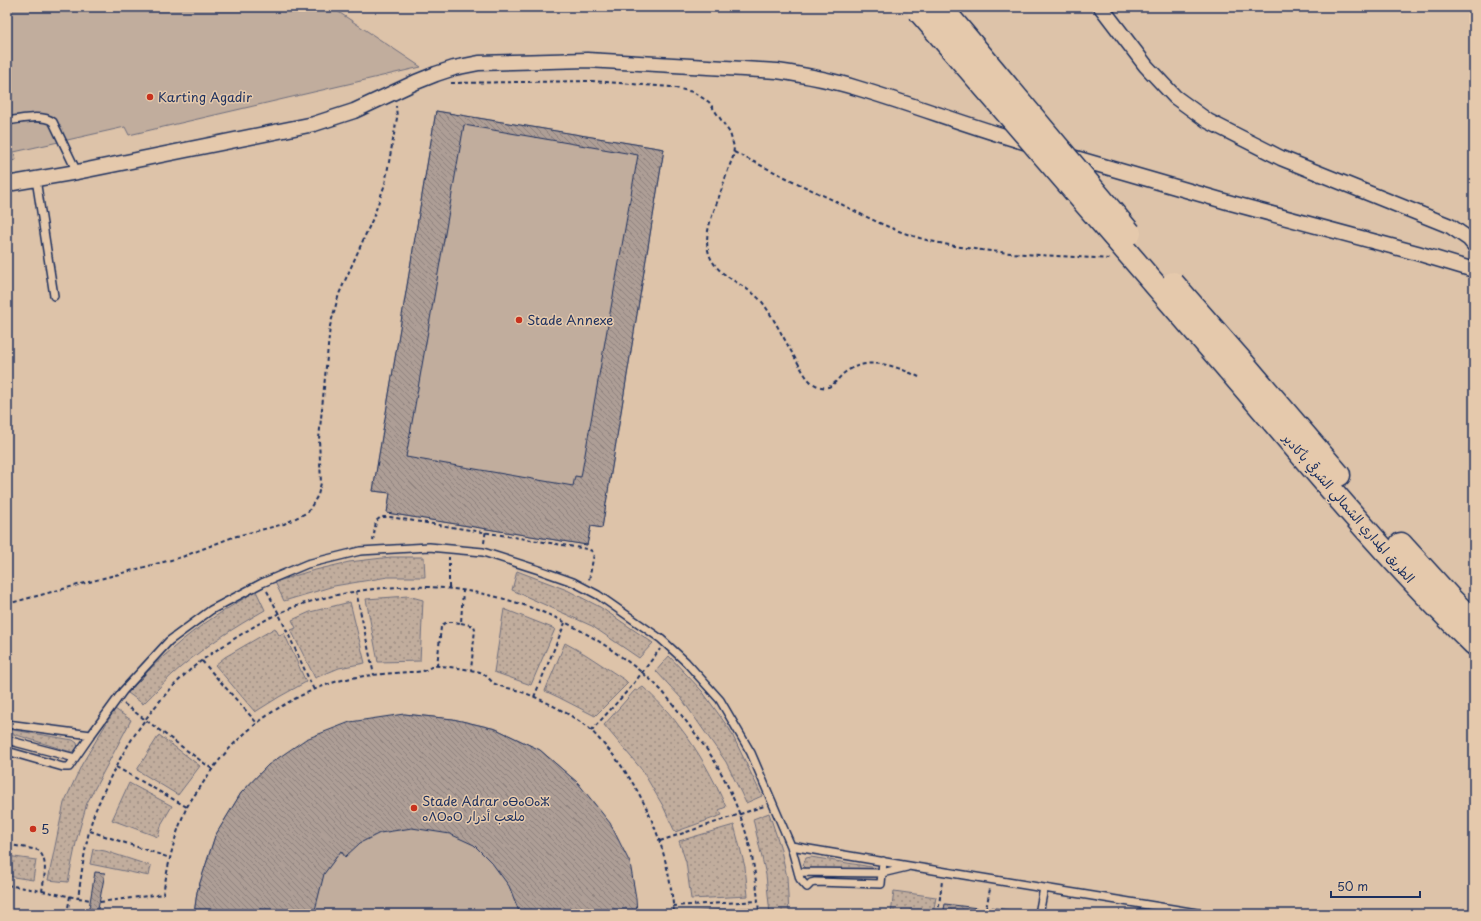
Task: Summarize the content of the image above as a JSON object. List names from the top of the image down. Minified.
{"streets":{"highway":["الطريق المداري الشمالي الشرقي بأكادير"]},"places":["Karting Agadir","Stade Annexe","Stade Adrar ⴰⴱⴰⵔⴰⵣ ⴰⴷⵔⴰⵔ ملعب أدرار","5"],"scale_bar":"50 m"}
